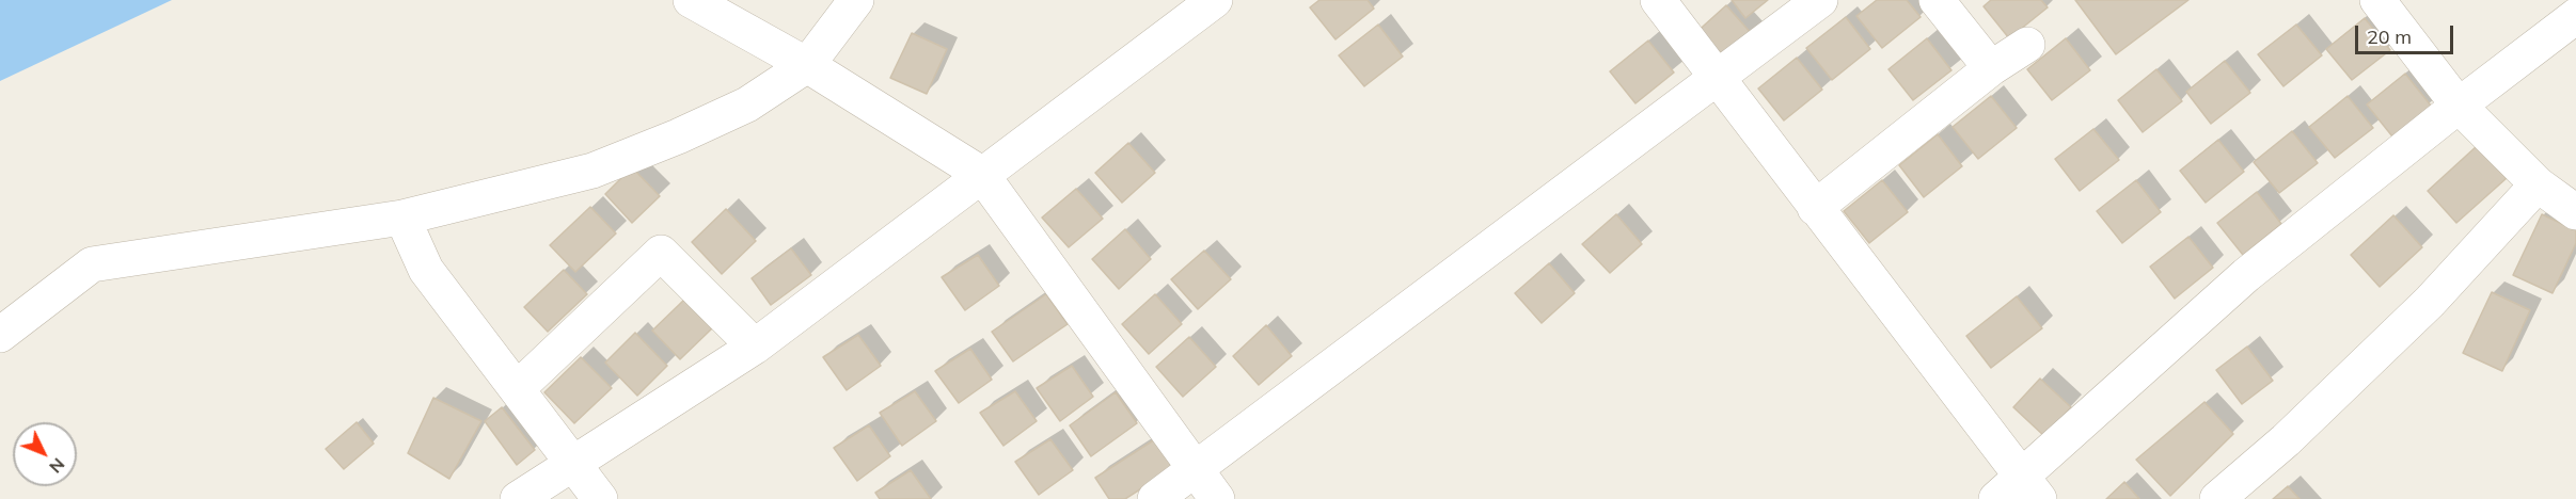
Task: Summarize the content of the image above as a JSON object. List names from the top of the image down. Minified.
{"scale_bar":"20 m","north":"bottom right"}
